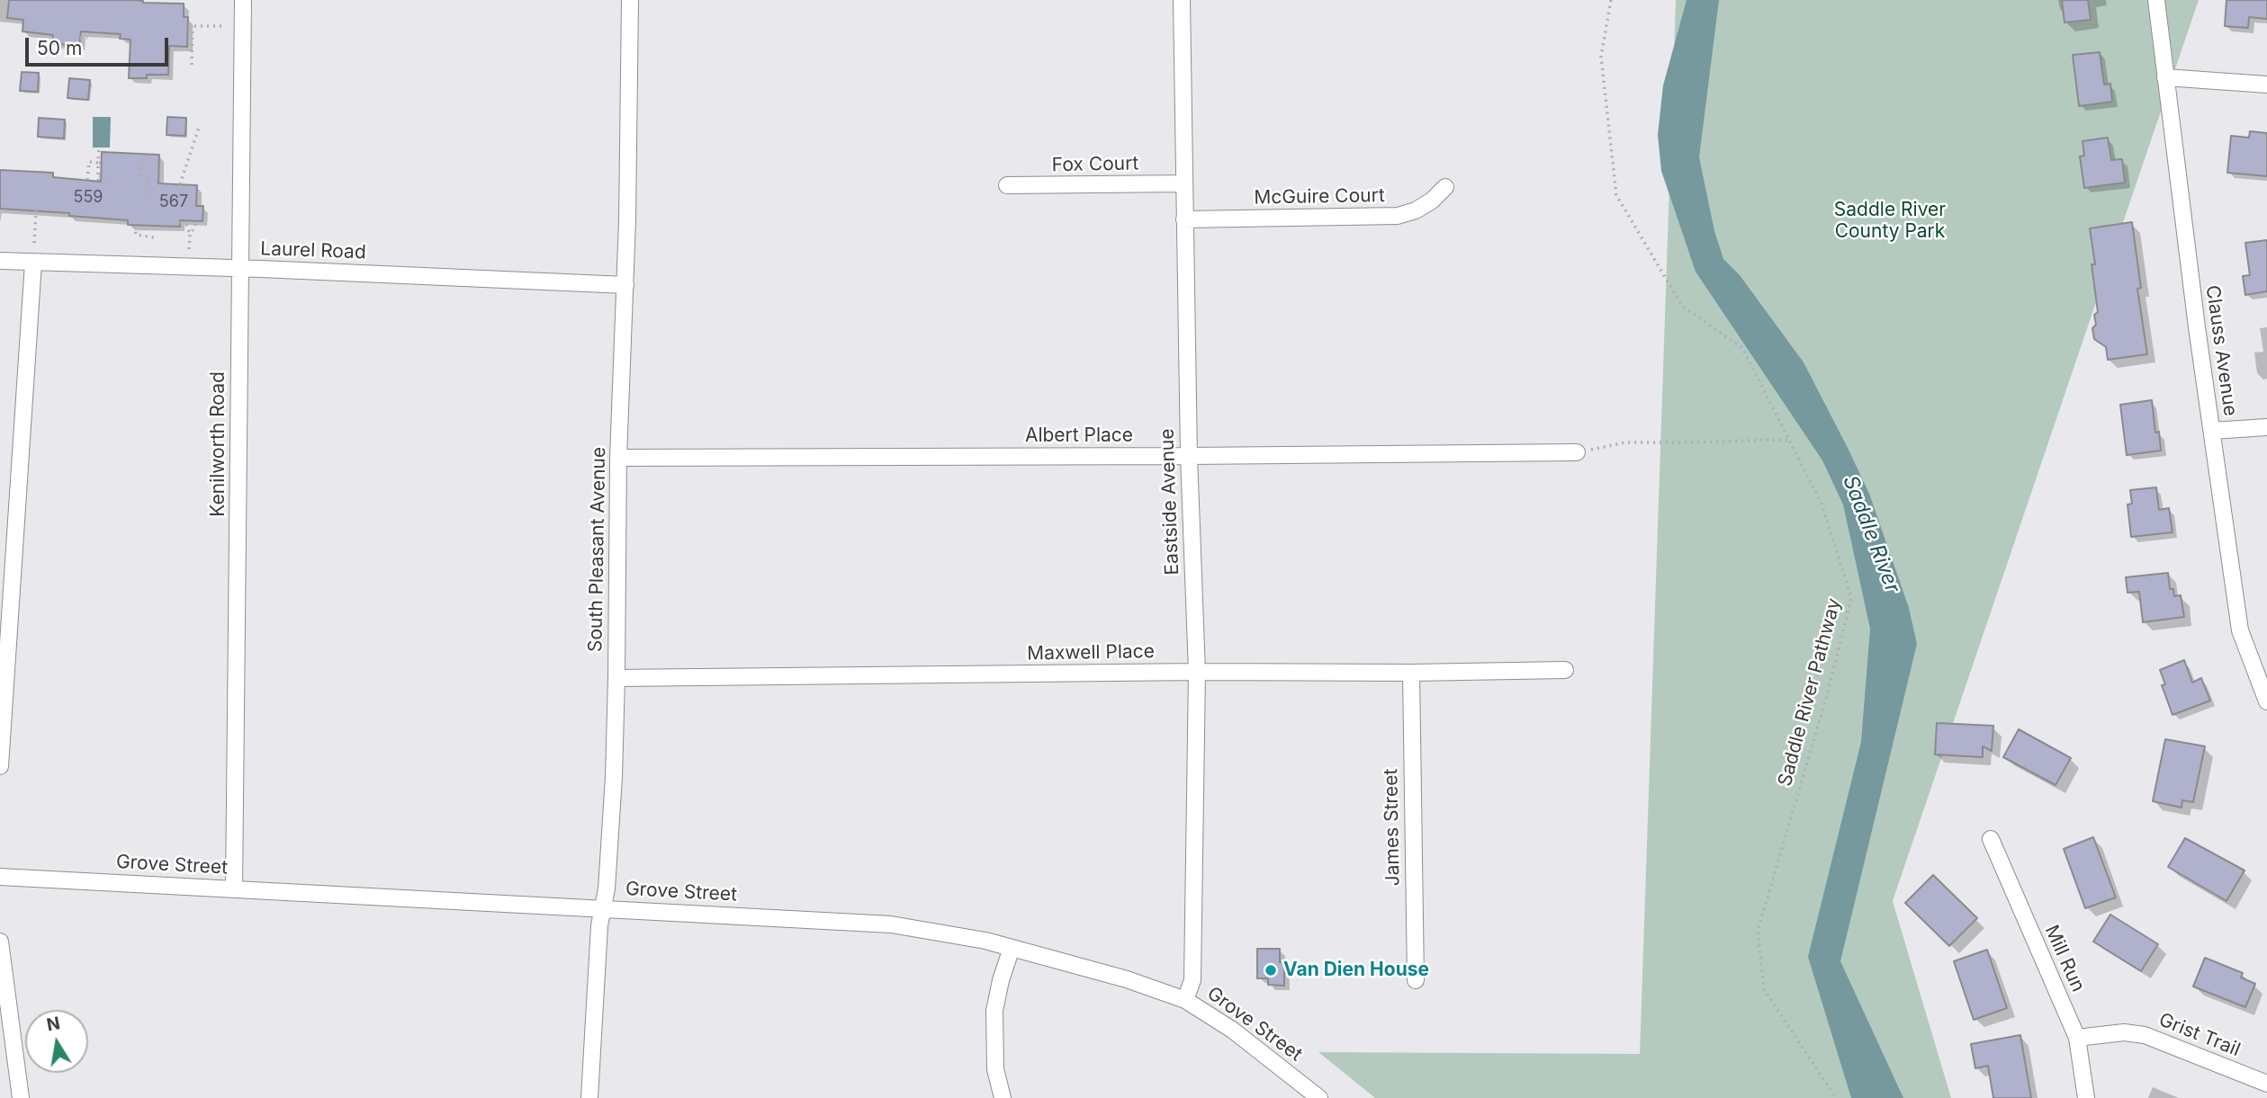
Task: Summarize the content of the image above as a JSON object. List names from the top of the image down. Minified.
{"streets":{"street":["Fox Court","McGuire Court","Laurel Road","Clauss Avenue","Albert Place","Kenilworth Road","Eastside Avenue","South Pleasant Avenue","Maxwell Place","James Street","Grove Street","Mill Run","Grist Trail"],"path":["Saddle River Pathway"]},"crossings":[["Fox Court","Eastside Avenue"],["McGuire Court","Eastside Avenue"],["Laurel Road","Kenilworth Road"],["Laurel Road","South Pleasant Avenue"],["Albert Place","Eastside Avenue"],["Albert Place","South Pleasant Avenue"],["Kenilworth Road","Grove Street"],["Eastside Avenue","Maxwell Place"],["Eastside Avenue","Grove Street"],["South Pleasant Avenue","Maxwell Place"],["South Pleasant Avenue","Grove Street"],["Maxwell Place","James Street"],["Mill Run","Grist Trail"]],"water":["Saddle River"],"parks":["Saddle River County Park"],"places":["Van Dien House"],"house_numbers":["559","567"],"scale_bar":"50 m","north":"top"}
